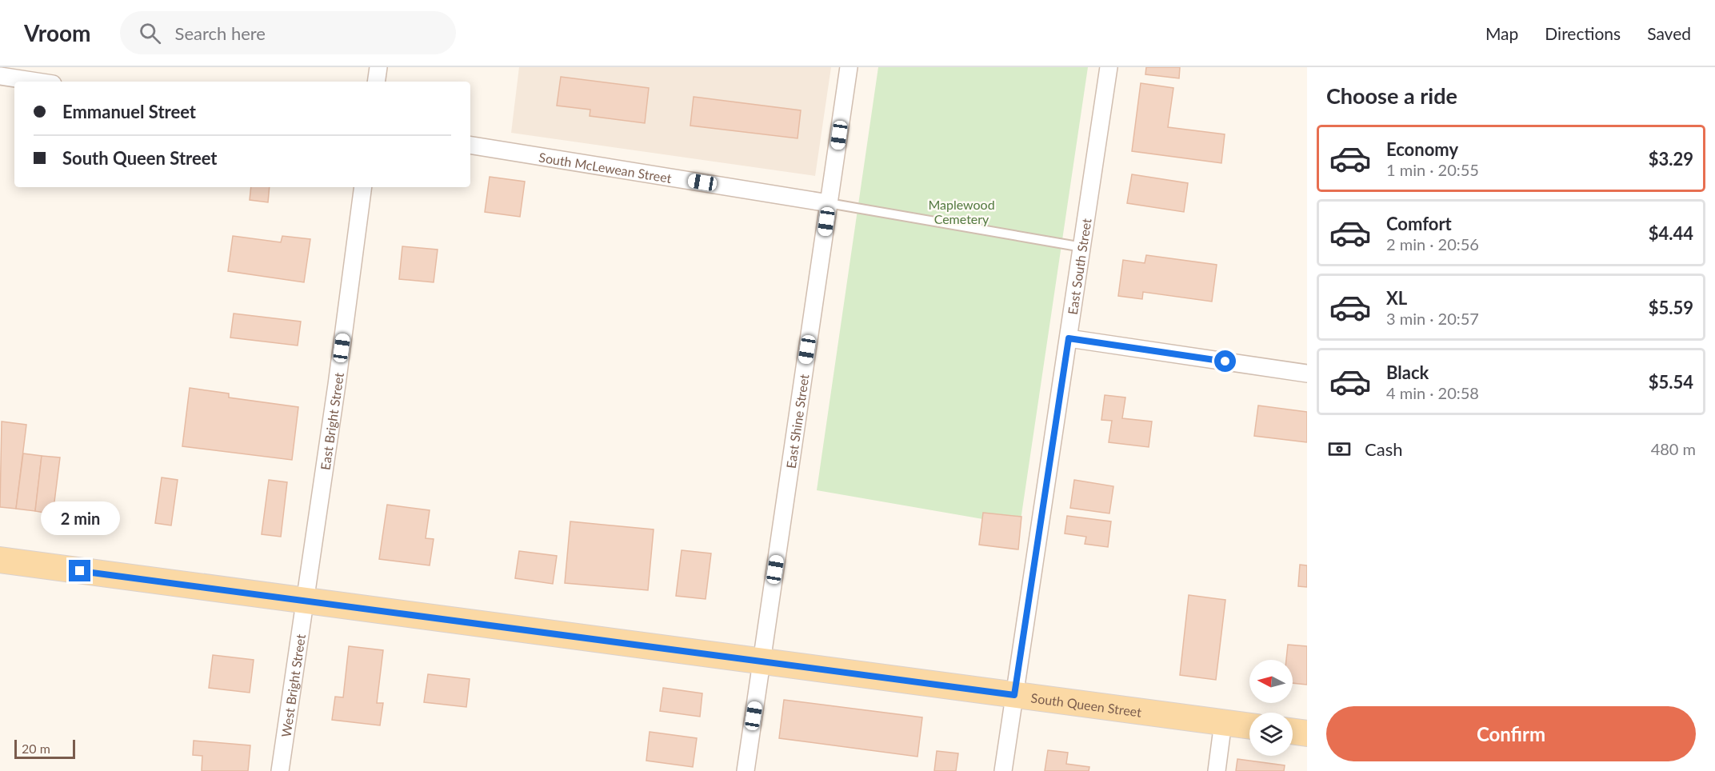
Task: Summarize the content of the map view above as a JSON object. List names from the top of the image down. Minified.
{"streets":{"main road":["South Queen Street"],"street":["South McLewean Street","East South Street","East Bright Street","East Shine Street","West Bright Street"]},"crossings":[["South McLewean Street","East Shine Street"],["East South Street","South Queen Street"],["East Bright Street","West Bright Street"],["East Bright Street","South Queen Street"],["East Shine Street","South Queen Street"],["West Bright Street","South Queen Street"]],"parks":["Maplewood Cemetery"],"scale_bar":"20 m","north":"left","page":{"header":"Vroom","search":"Search here","nav":["Map","Directions","Saved"],"heading":"Choose a ride","banner":["Emmanuel Street","South Queen Street"],"list":[{"name":"Economy","note":"1 min · 20:55","value":"$3.29"},{"name":"Comfort","note":"2 min · 20:56","value":"$4.44"},{"name":"XL","note":"3 min · 20:57","value":"$5.59"},{"name":"Black","note":"4 min · 20:58","value":"$5.54"}],"pay":["Cash","480 m"],"bubble":"2 min","buttons":"Confirm","scale":"20 m"}}
